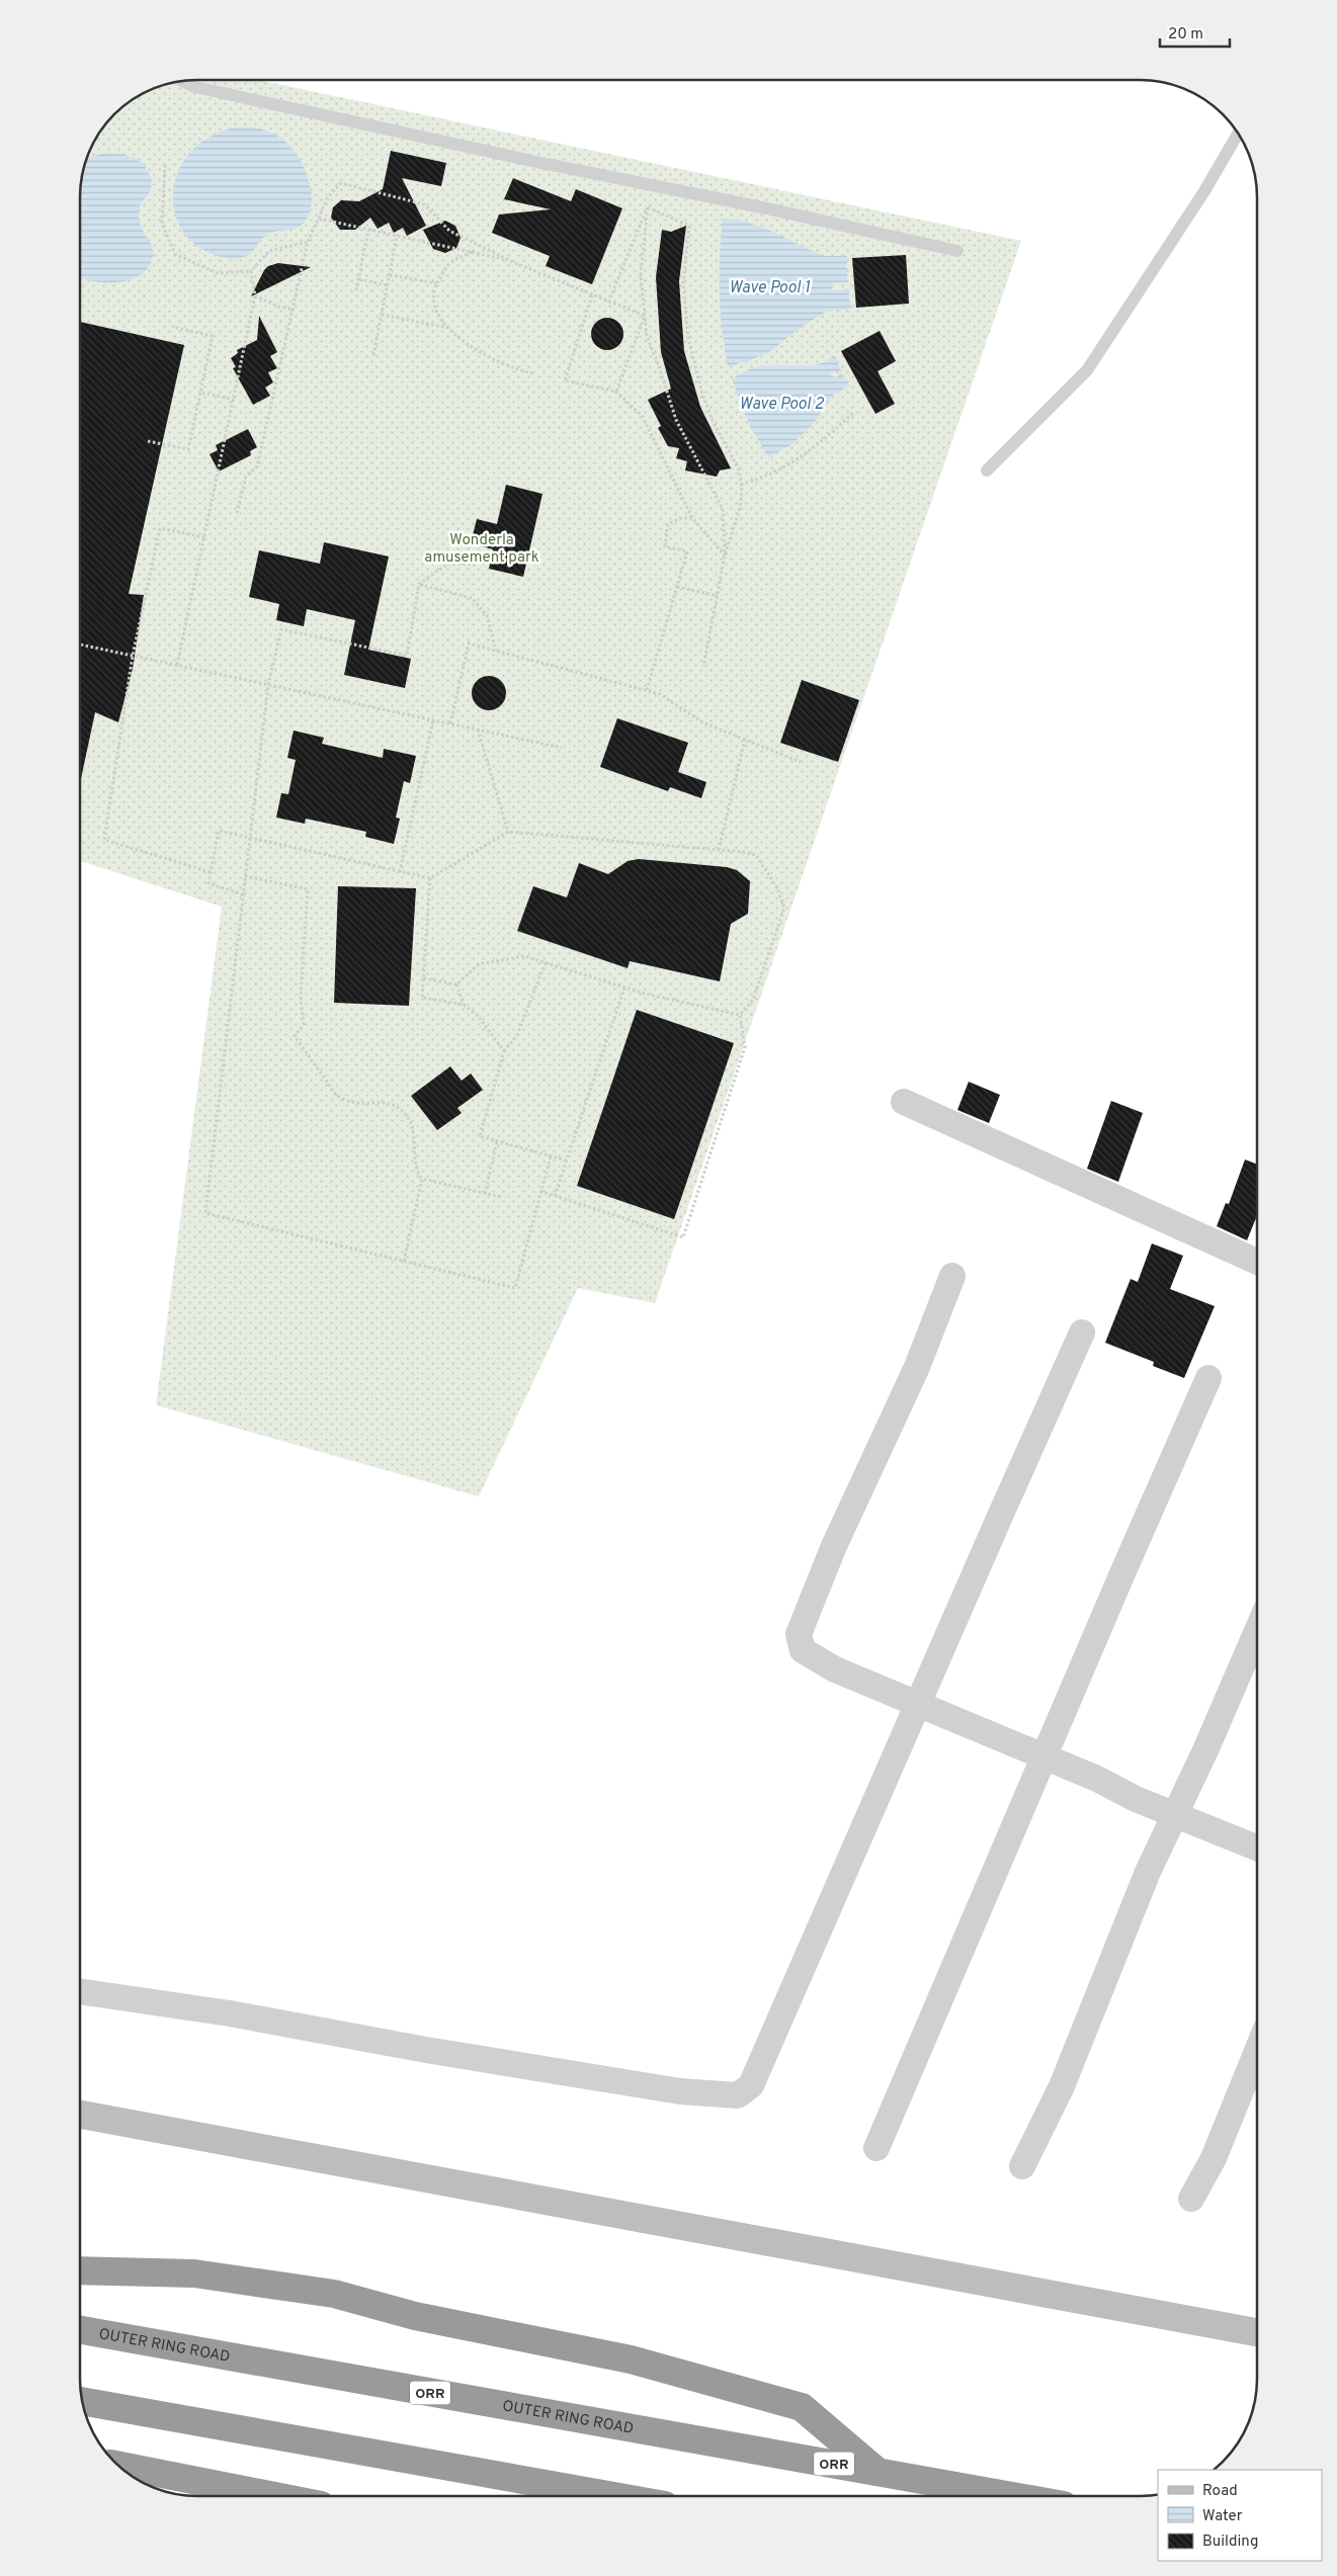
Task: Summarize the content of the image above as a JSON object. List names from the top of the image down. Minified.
{"streets":{"highway":["OUTER RING ROAD","ORR"]},"water":["Wave Pool 1","Wave Pool 2"],"parks":["Wonderla amusement park"],"legend":["Road","Water","Building"],"scale_bar":"20 m"}
